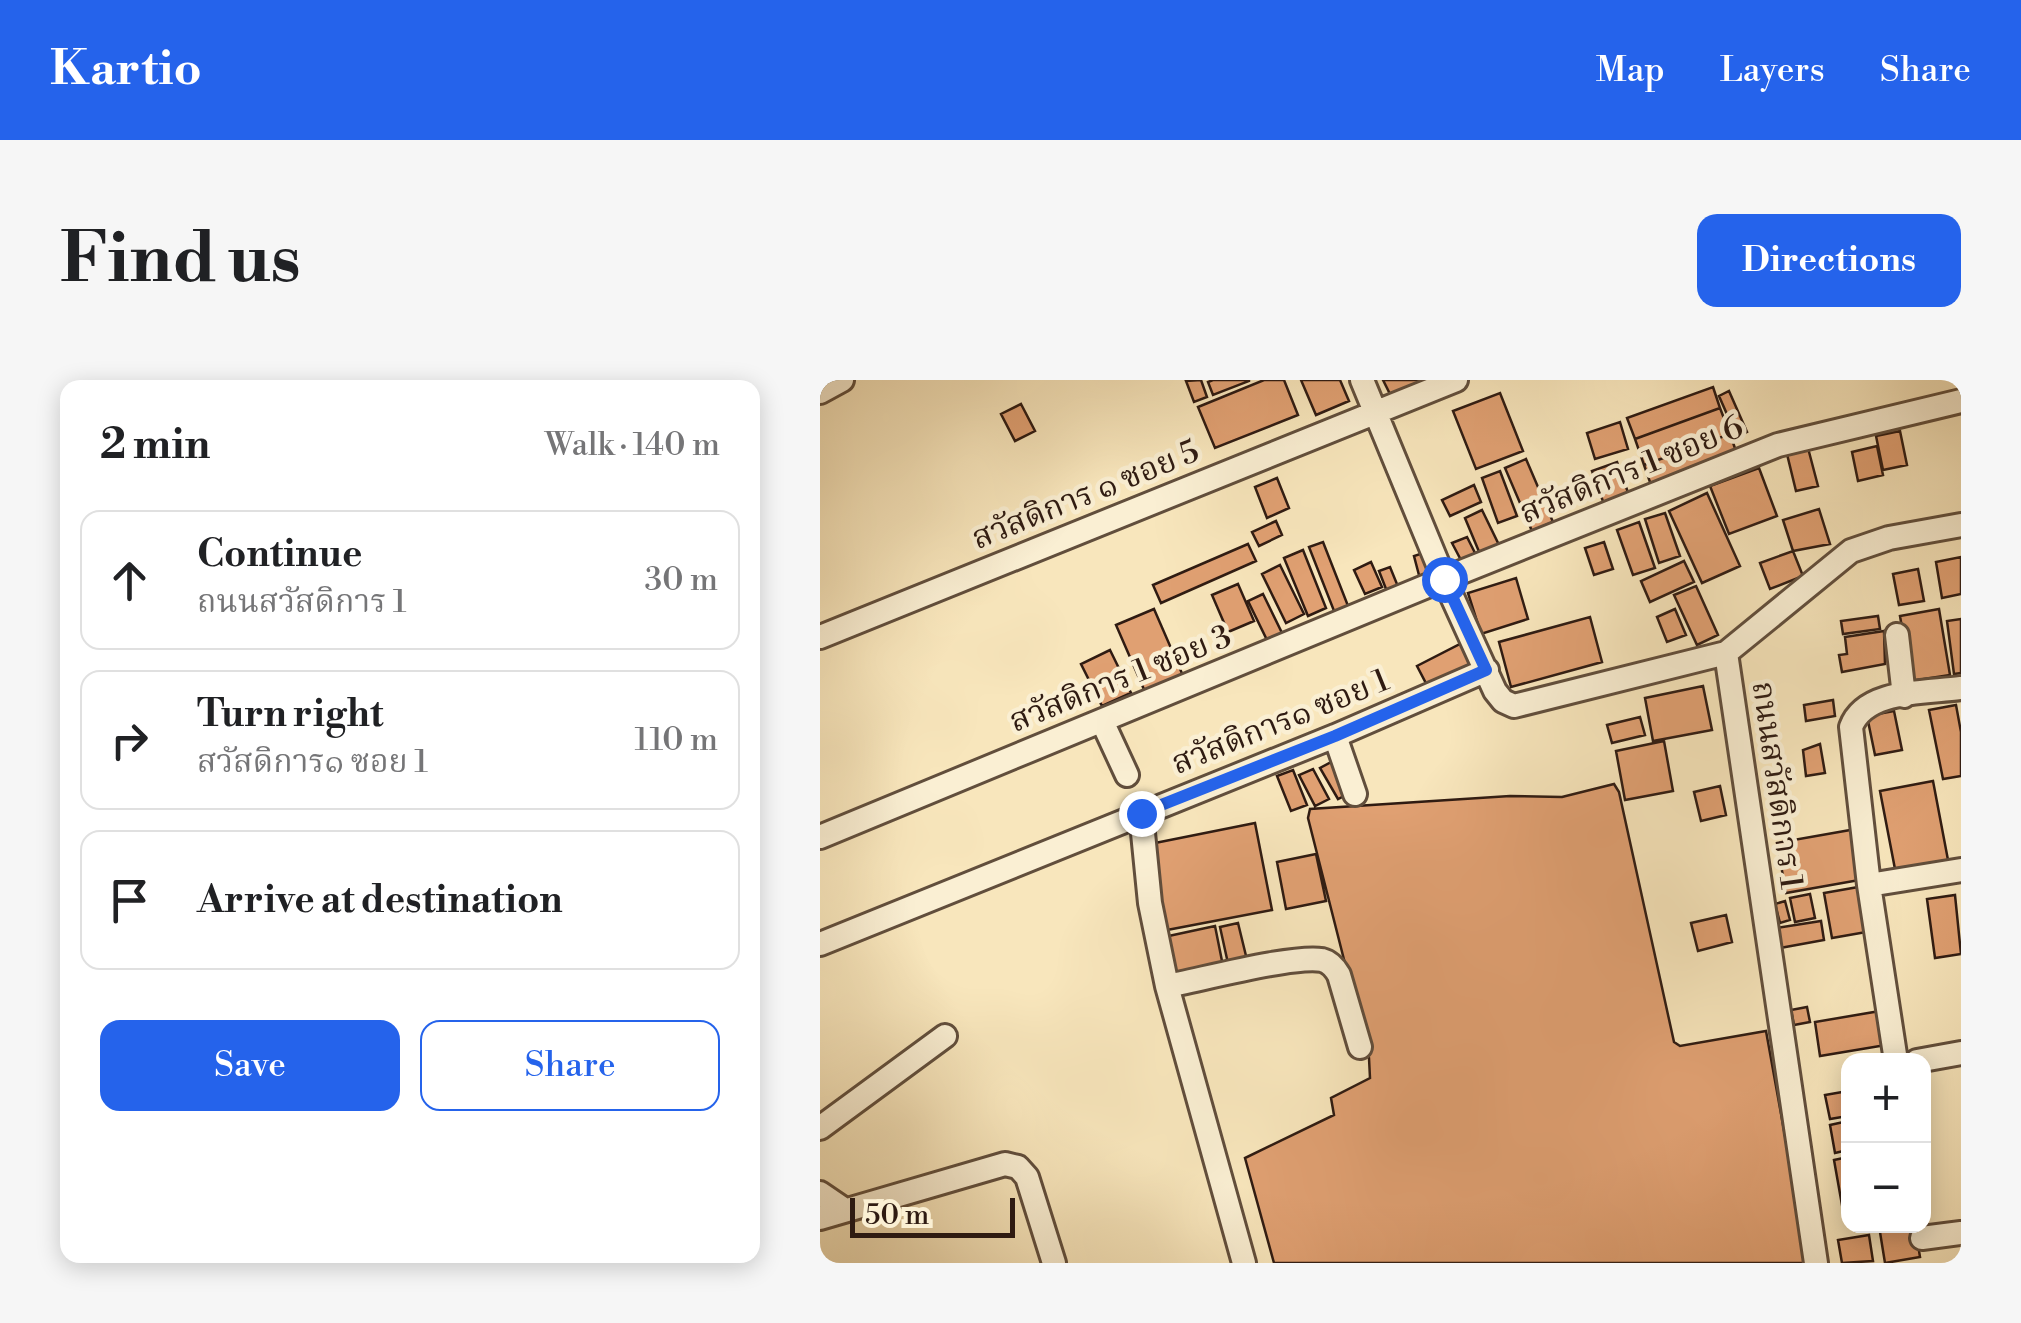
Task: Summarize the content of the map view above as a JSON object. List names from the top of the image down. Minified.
{"streets":{"street":["สวัสดิการ 1 ซอย 6","สวัสดิการ ๑ ซอย 5","สวัสดิการ 1 ซอย 3","สวัสดิการ๑ ซอย 1","ถนนสวัสดิการ 1"]},"crossings":[["สวัสดิการ 1 ซอย 6","สวัสดิการ 1 ซอย 3"],["สวัสดิการ 1 ซอย 6","ถนนสวัสดิการ 1"],["สวัสดิการ ๑ ซอย 5","ถนนสวัสดิการ 1"],["สวัสดิการ 1 ซอย 3","ถนนสวัสดิการ 1"],["สวัสดิการ๑ ซอย 1","ถนนสวัสดิการ 1"]],"scale_bar":"50 m","page":{"header":"Kartio","nav":["Map","Layers","Share"],"buttons":["Directions",["Save","Share"]],"title":"Find us","heading":["2 min","Walk · 140 m"],"list":[["Continue","ถนนสวัสดิการ 1","30 m"],["Turn right","สวัสดิการ๑ ซอย 1","110 m"],"Arrive at destination"],"map_buttons":["+","−"],"scale":"50 m"}}
